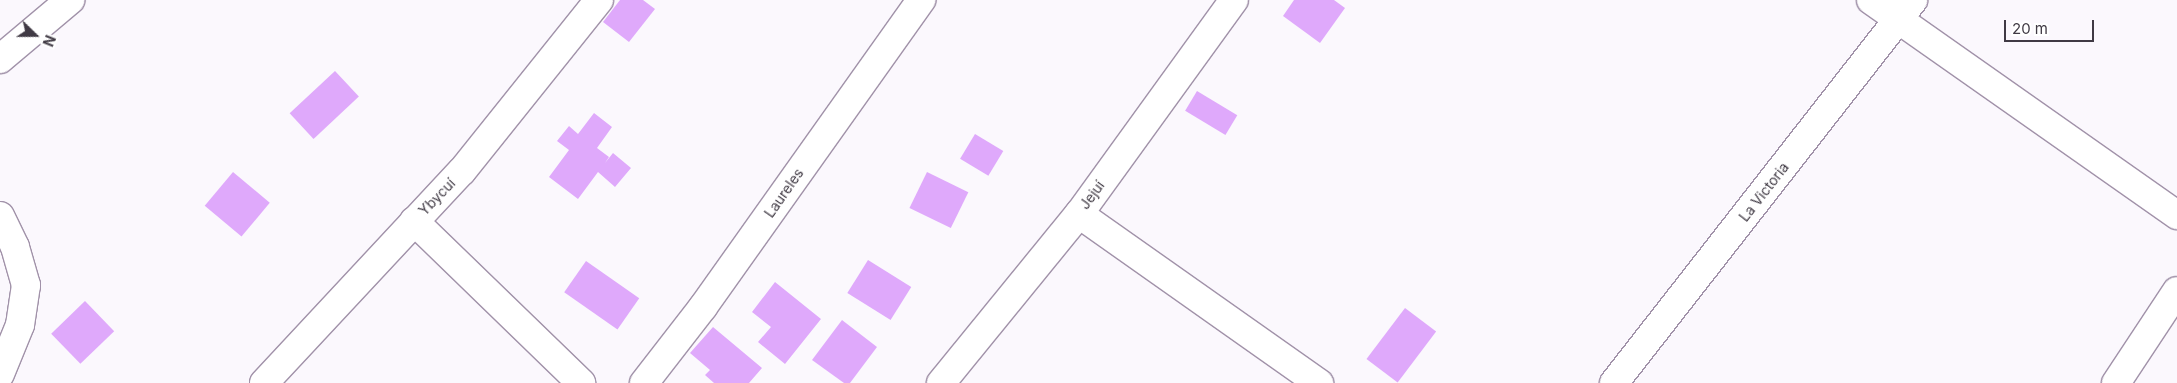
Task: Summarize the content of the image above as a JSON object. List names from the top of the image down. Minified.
{"streets":{"street":["La Victoria","Laureles","Jejuí","Ybycuí"]},"scale_bar":"20 m","north":"right"}
